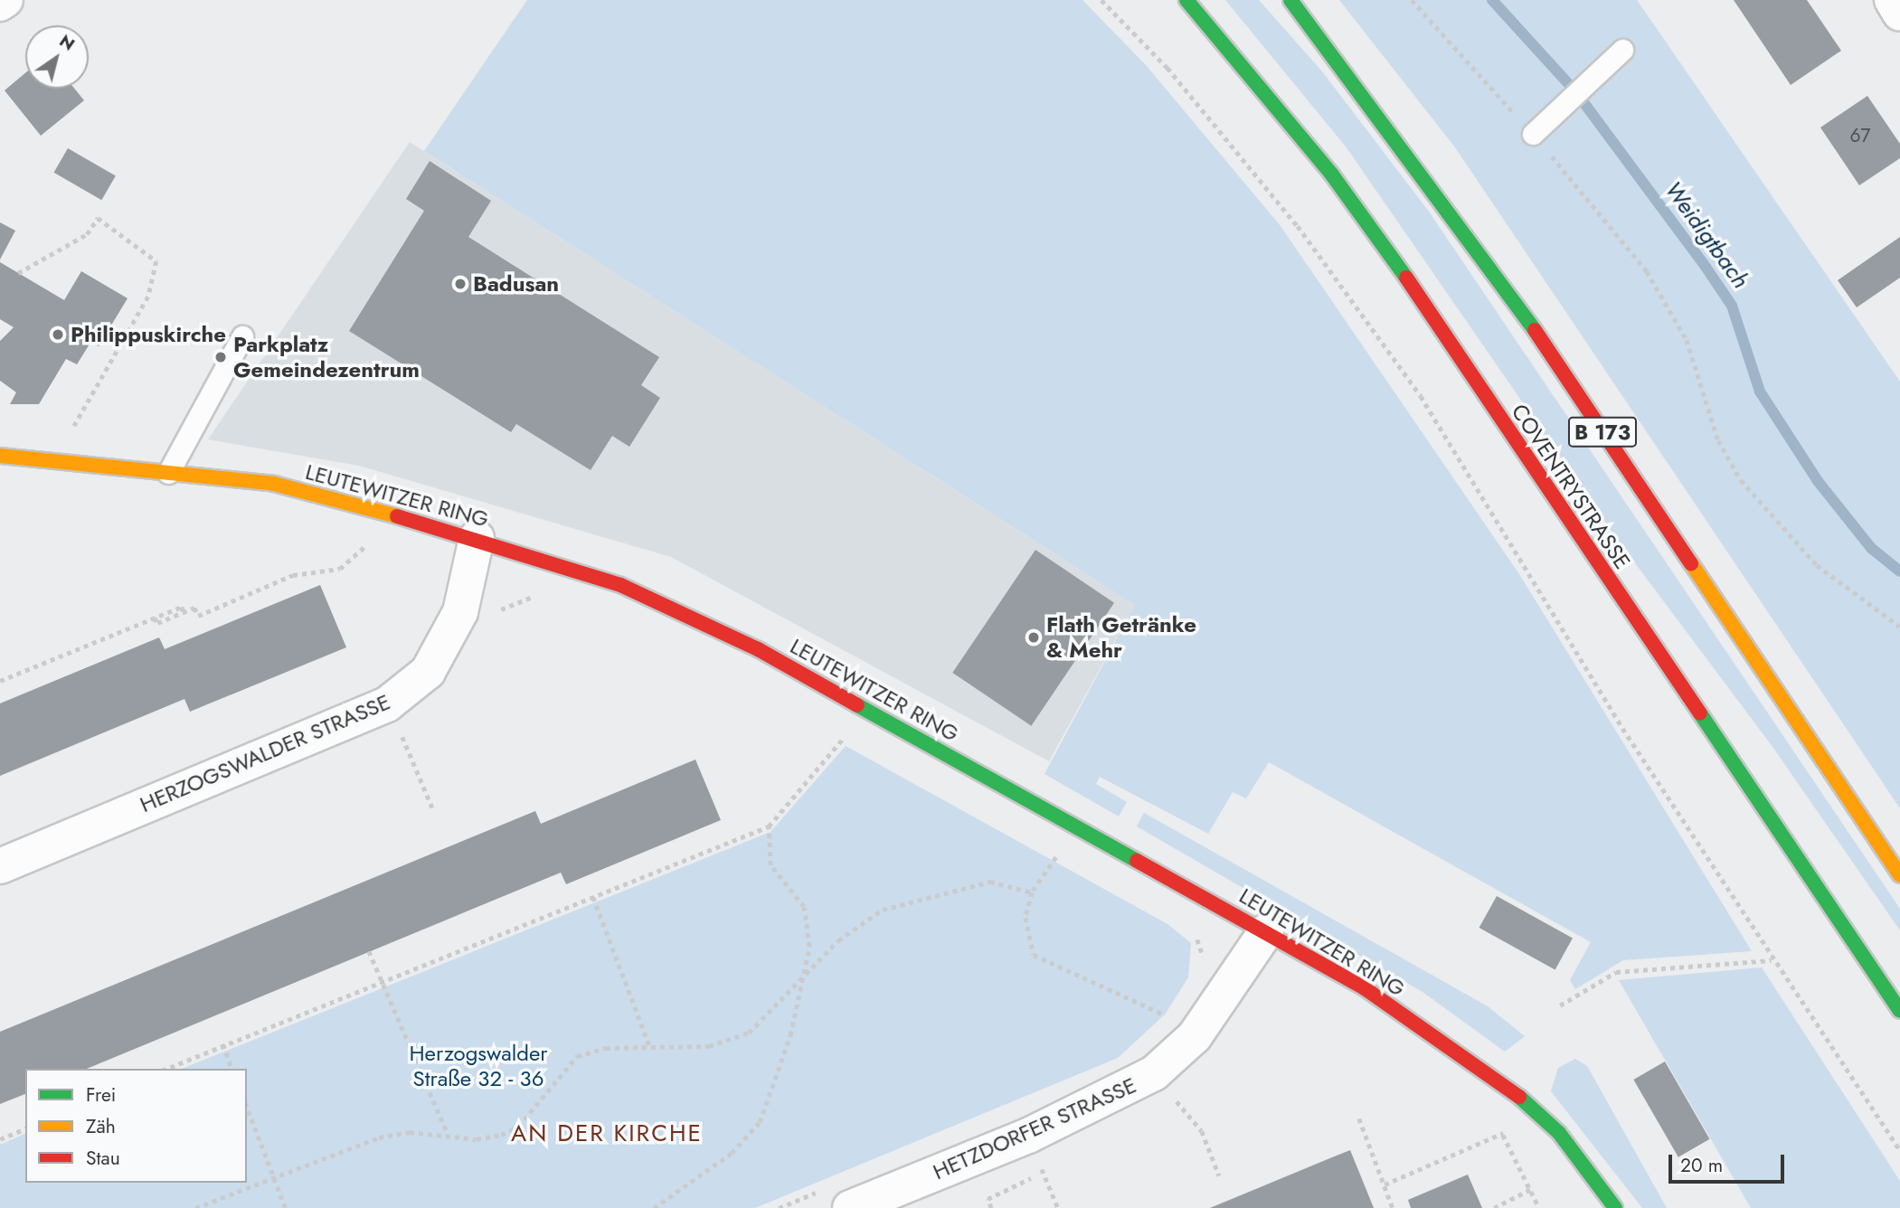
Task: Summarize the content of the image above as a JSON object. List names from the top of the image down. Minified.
{"streets":{"main road":["B 173","COVENTRYSTRASSE","LEUTEWITZER RING"],"street":["HERZOGSWALDER STRASSE","HETZDORFER STRASSE"]},"crossings":[["LEUTEWITZER RING","HERZOGSWALDER STRASSE"],["LEUTEWITZER RING","HETZDORFER STRASSE"]],"districts":["AN DER KIRCHE"],"water":["Weidigtbach"],"parks":["Herzogswalder Straße 32 - 36"],"places":["Badusan","Philippuskirche","Parkplatz Gemeindezentrum","Flath Getränke & Mehr"],"house_numbers":["67"],"legend":["Frei","Zäh","Stau"],"scale_bar":"20 m","north":"top right"}
